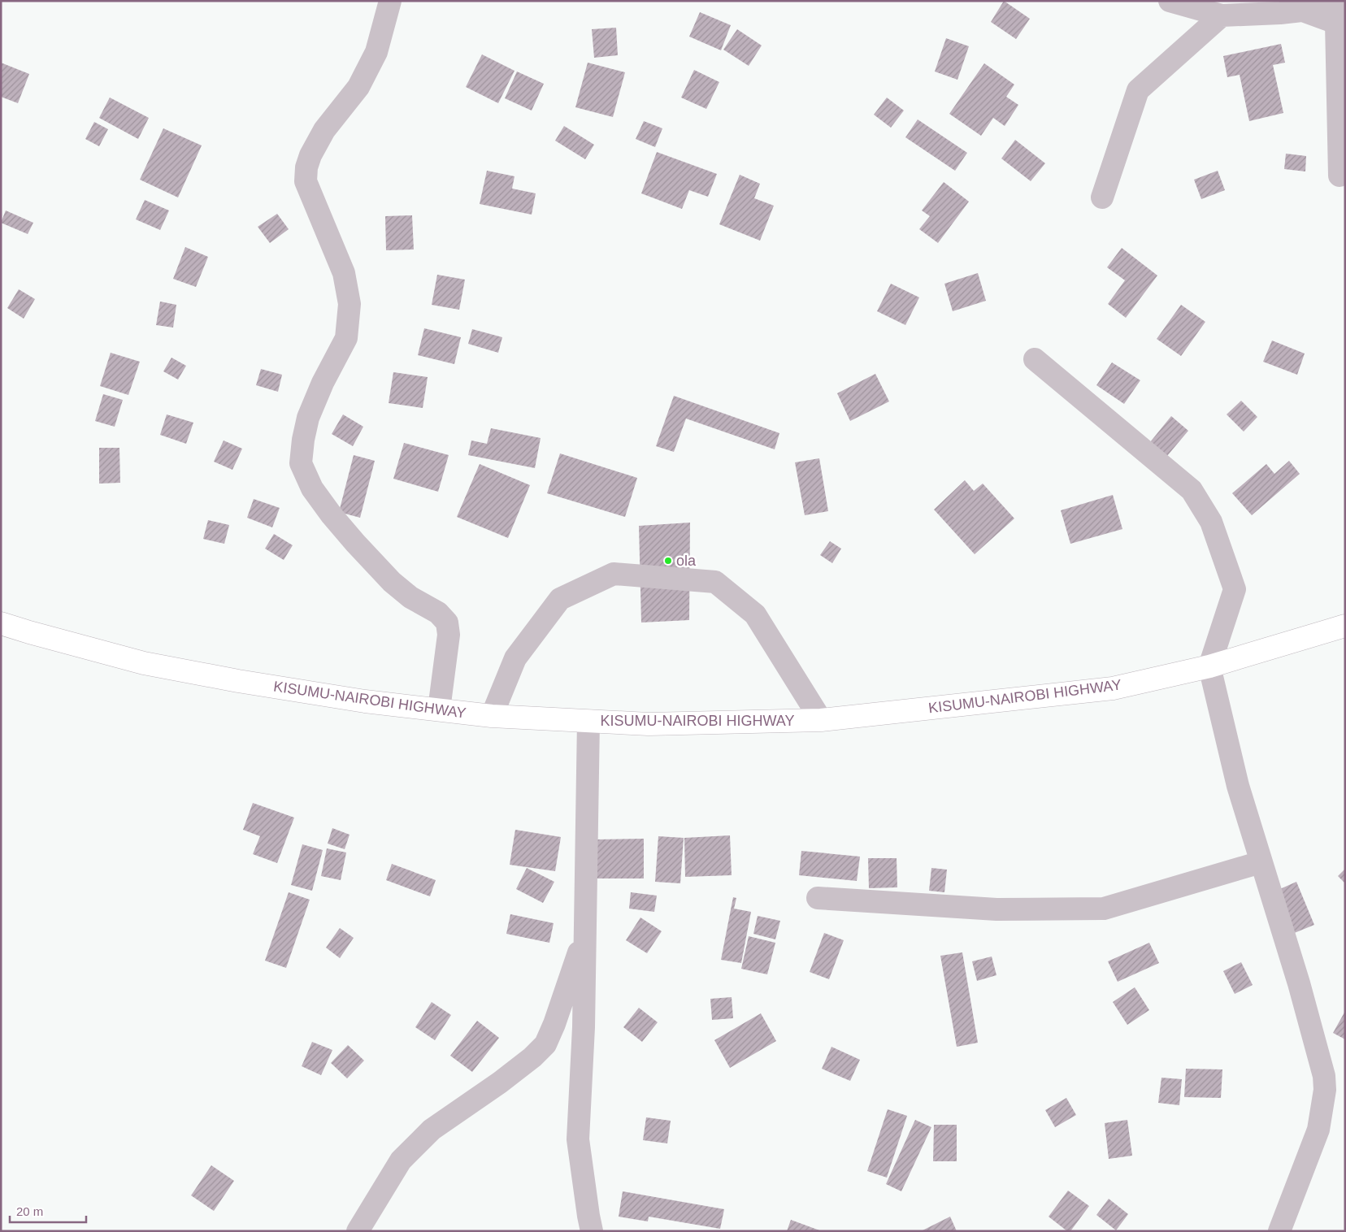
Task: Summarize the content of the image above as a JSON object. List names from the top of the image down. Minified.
{"streets":{"highway":["KISUMU-NAIROBI HIGHWAY"]},"places":["ola"],"scale_bar":"20 m"}
